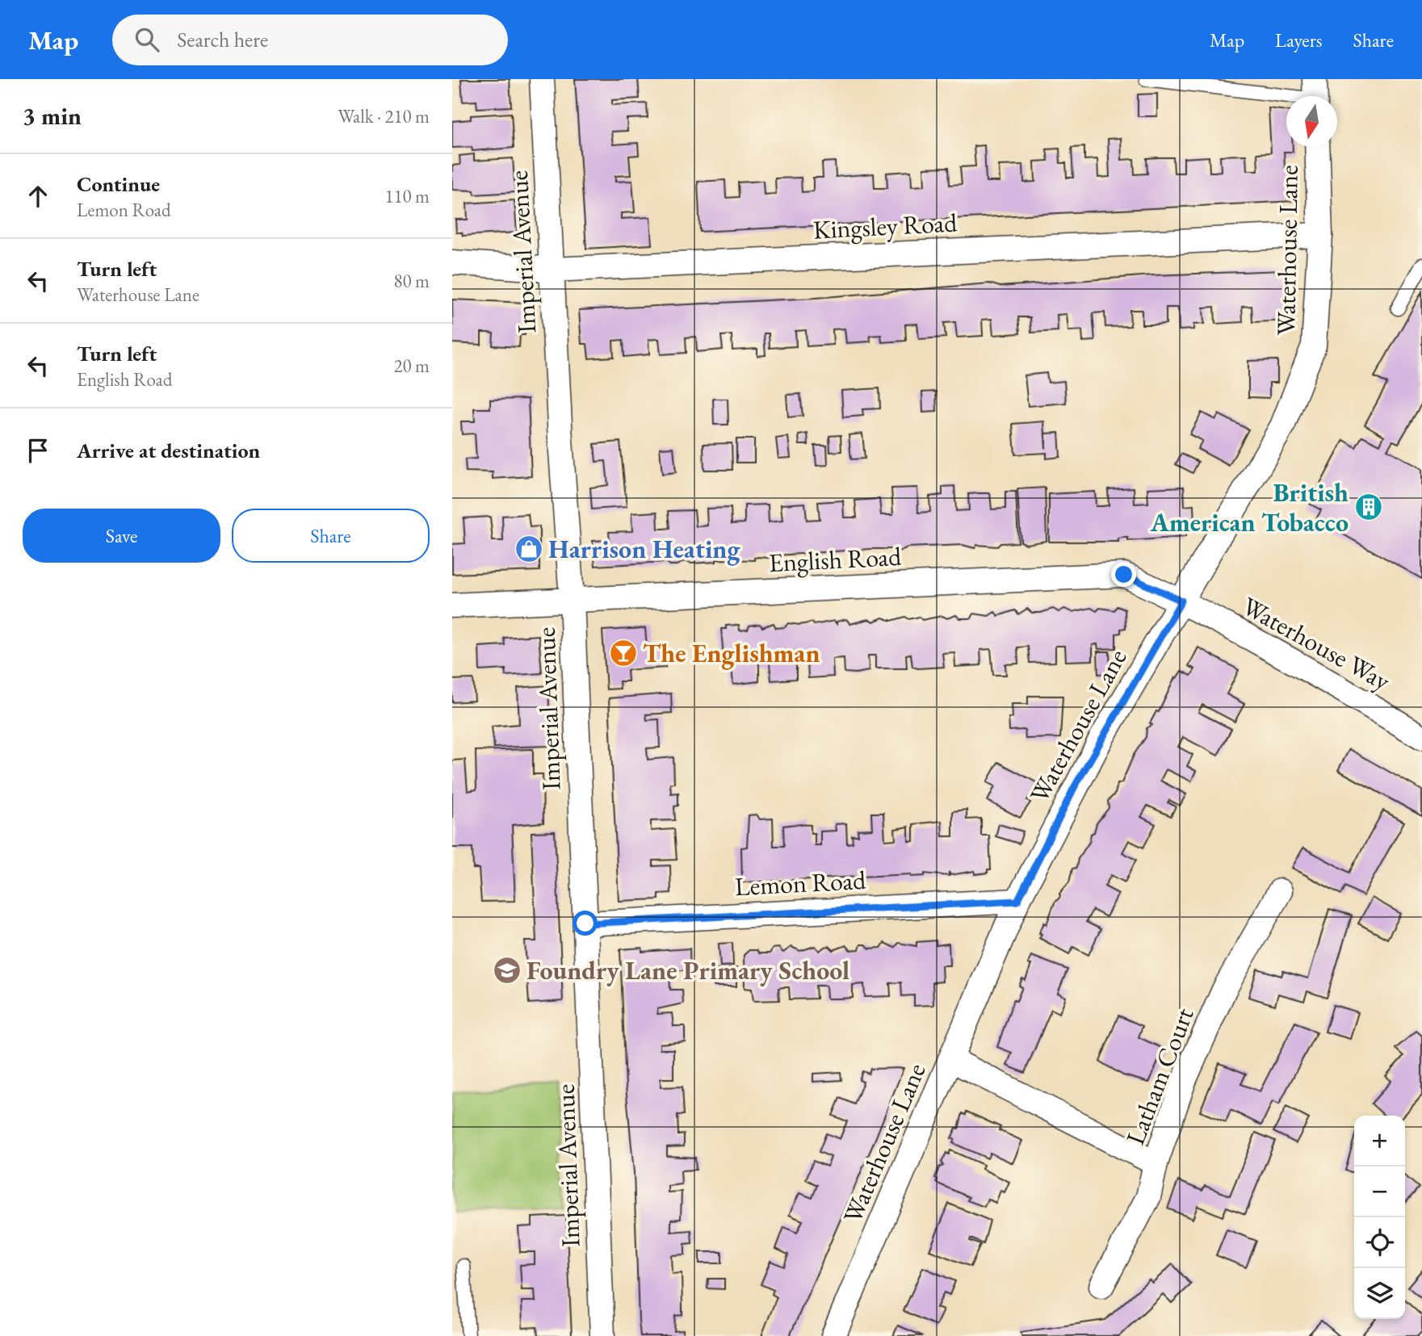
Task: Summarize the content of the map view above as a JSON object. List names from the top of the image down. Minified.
{"streets":{"street":["Kingsley Road","Waterhouse Lane","Imperial Avenue","English Road","Waterhouse Way","Lemon Road","Latham Court"]},"crossings":[["Kingsley Road","Waterhouse Lane"],["Kingsley Road","Imperial Avenue"],["Waterhouse Lane","English Road"],["Waterhouse Lane","Waterhouse Way"],["Waterhouse Lane","Lemon Road"],["Imperial Avenue","English Road"],["Imperial Avenue","Lemon Road"],["English Road","Waterhouse Way"]],"places":{"building":["British American Tobacco"],"shop":["Harrison Heating"],"bar":["The Englishman"],"school or university":["Foundry Lane Primary School"]},"north":"bottom","page":{"header":"Map","search":"Search here","nav":["Map","Layers","Share"],"heading":["3 min","Walk · 210 m"],"list":[["Continue","Lemon Road","110 m"],["Turn left","Waterhouse Lane","80 m"],["Turn left","English Road","20 m"],"Arrive at destination"],"buttons":["Save","Share"],"map_buttons":["+","−"]}}
